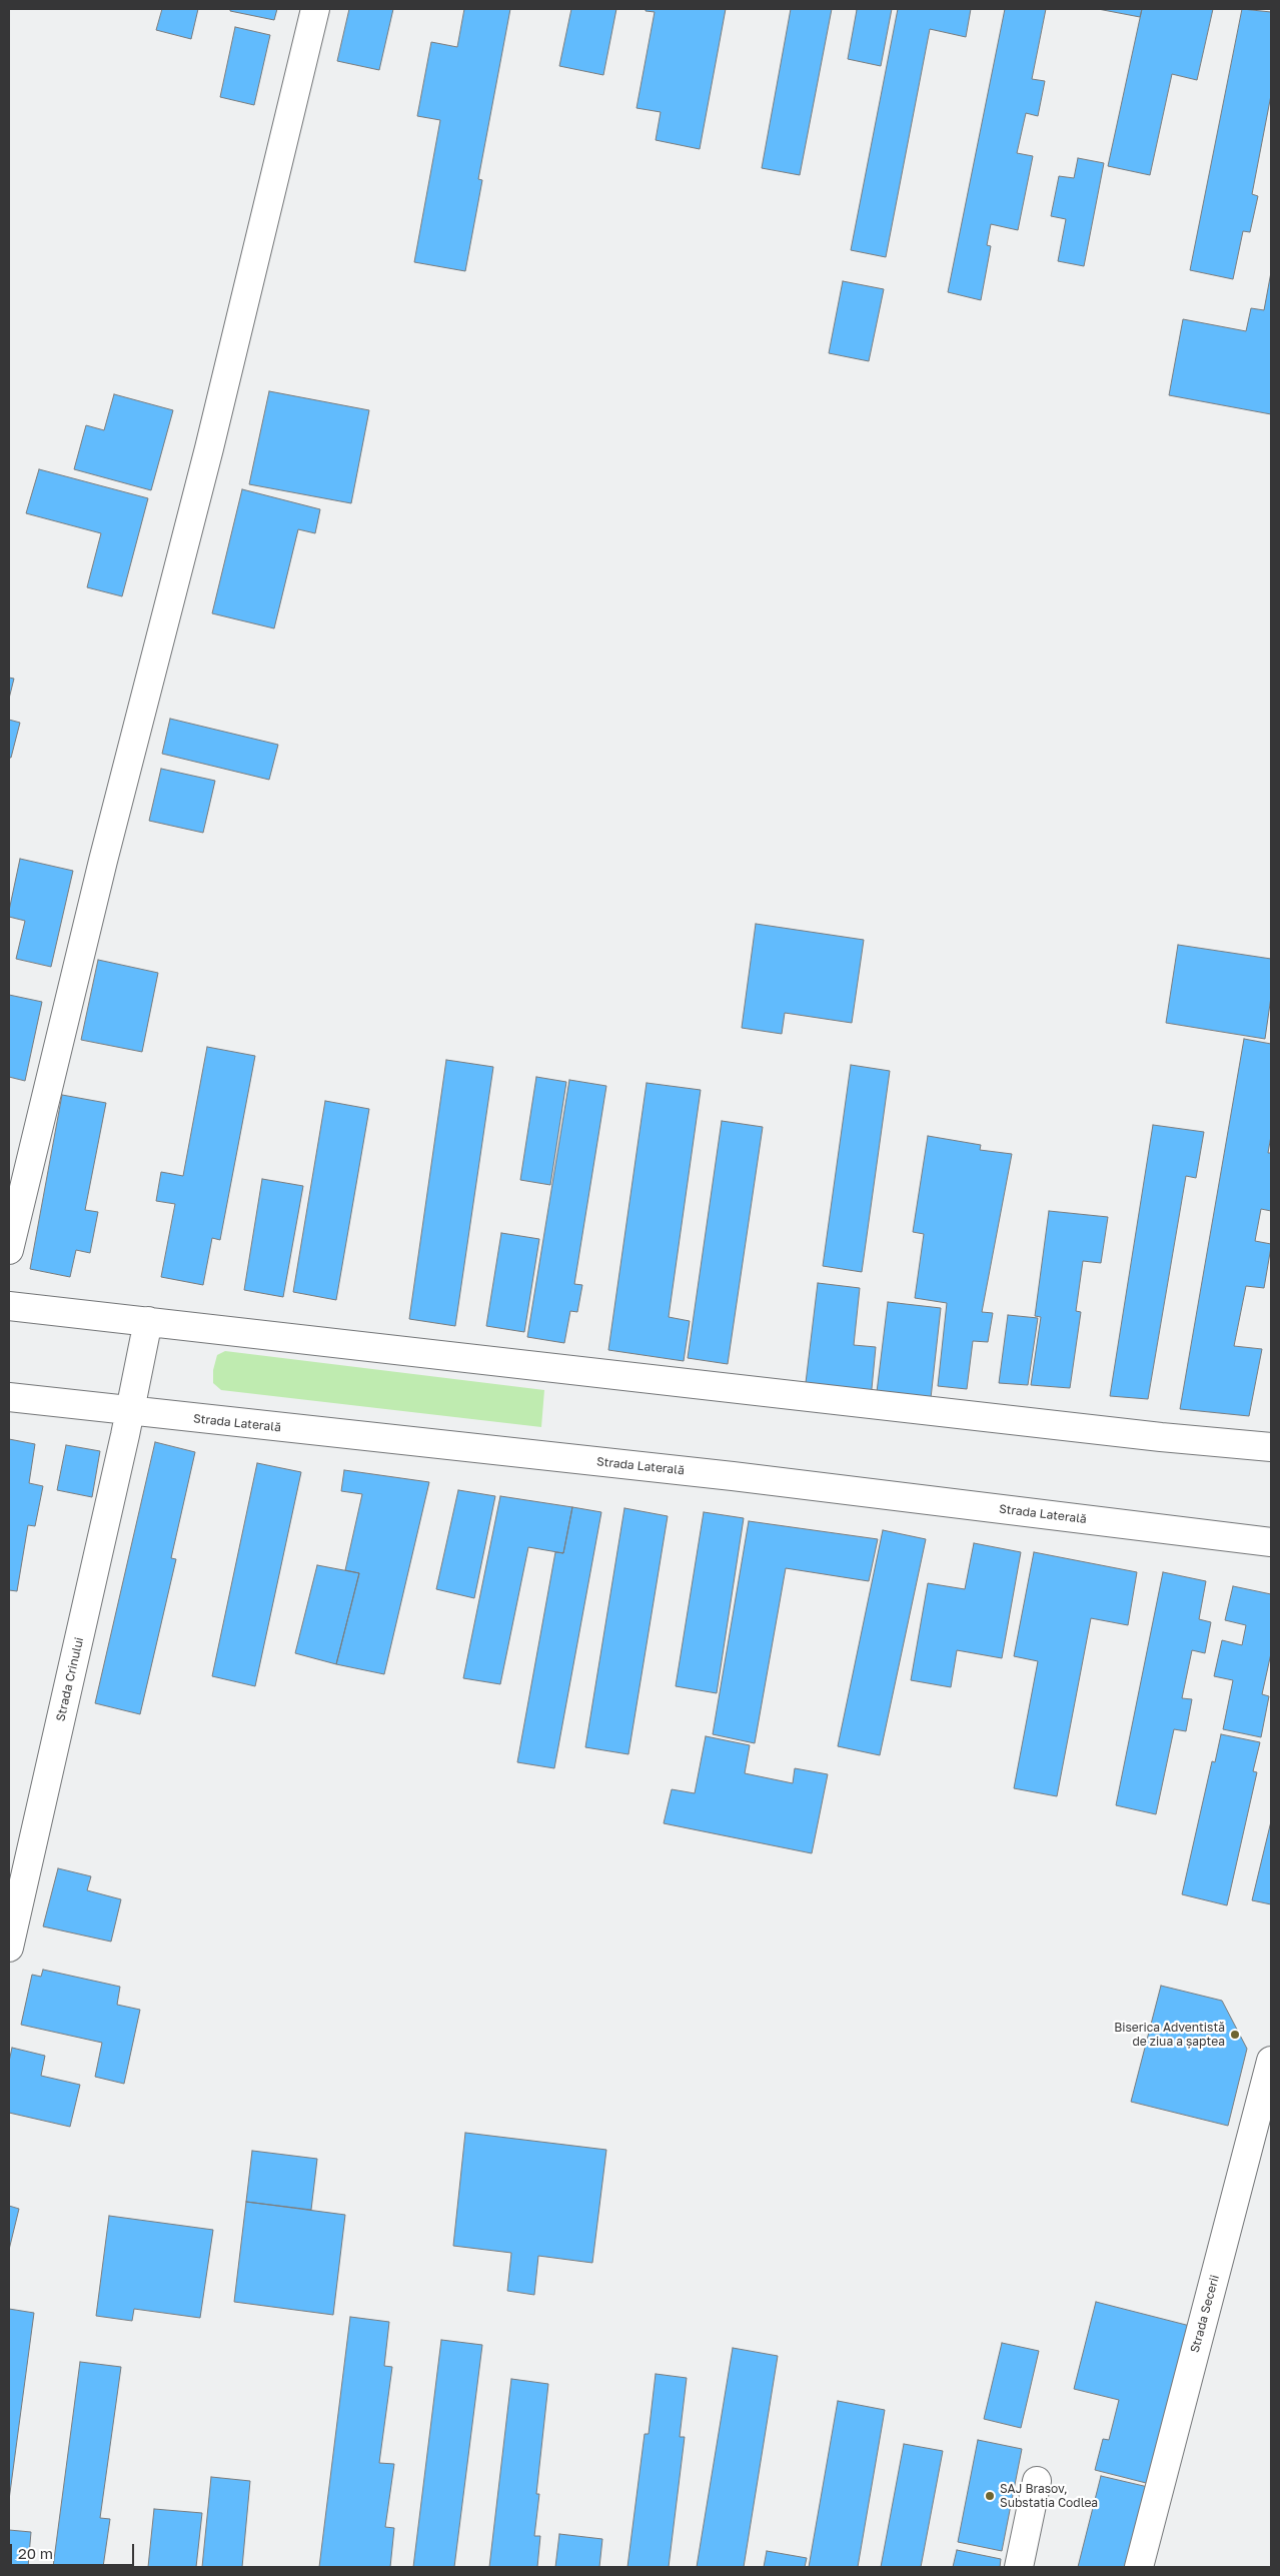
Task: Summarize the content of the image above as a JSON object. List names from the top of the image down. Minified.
{"streets":{"street":["Strada Laterală","Strada Crinului","Strada Secerii"]},"crossings":[["Strada Laterală","Strada Crinului"]],"places":["Biserica Adventistă de ziua a șaptea","SAJ Brasov, Substatia Codlea"],"scale_bar":"20 m"}
